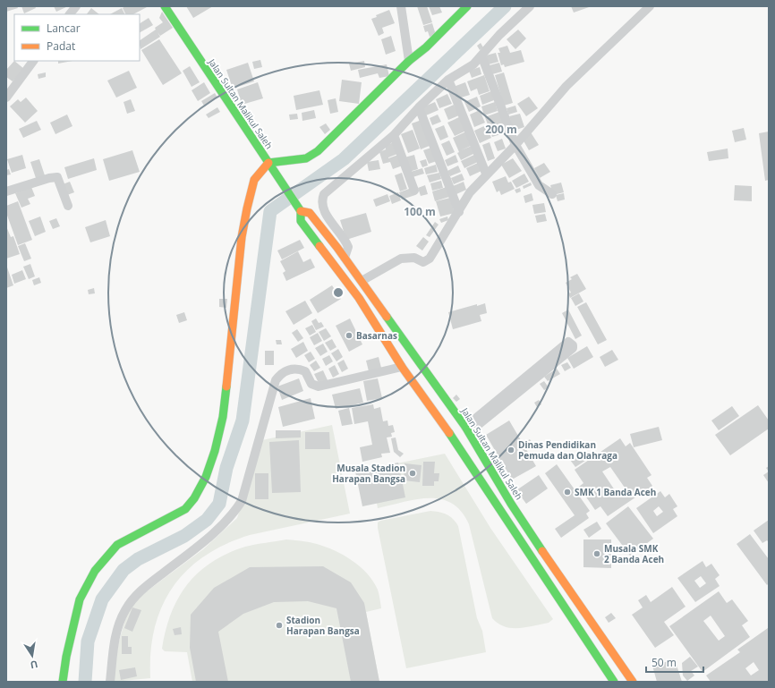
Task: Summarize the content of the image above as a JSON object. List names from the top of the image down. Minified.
{"streets":{"main road":["Jalan Sultan Malikul Saleh"]},"places":["Basarnas","Dinas Pendidikan Pemuda dan Olahraga","Musala Stadion Harapan Bangsa","SMK 1 Banda Aceh","Musala SMK 2 Banda Aceh","Stadion Harapan Bangsa"],"legend":["Lancar","Padat"],"scale_bar":"50 m","north":"bottom","rings":["200 m","100 m"]}
